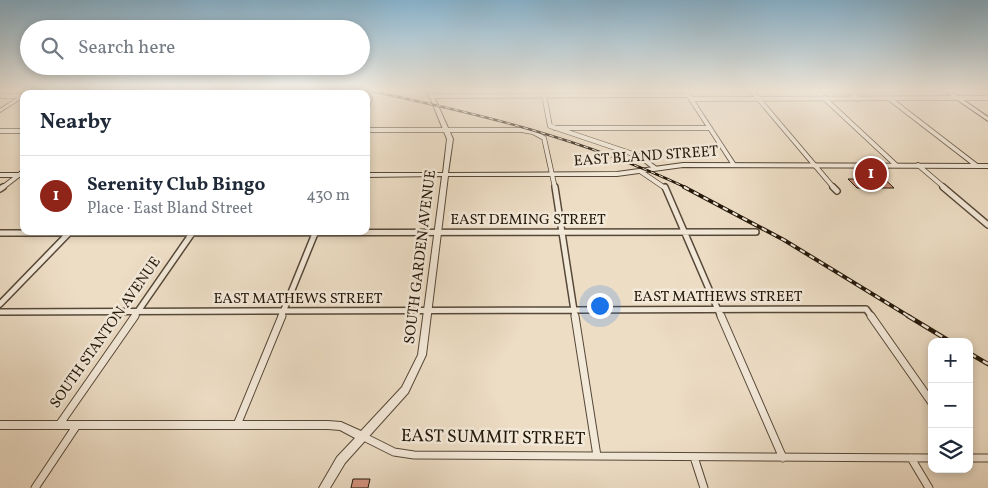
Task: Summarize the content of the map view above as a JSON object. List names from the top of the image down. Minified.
{"streets":{"street":["EAST BLAND STREET","EAST DEMING STREET","SOUTH GARDEN AVENUE","EAST MATHEWS STREET","SOUTH STANTON AVENUE","EAST SUMMIT STREET"]},"crossings":[["EAST BLAND STREET","SOUTH GARDEN AVENUE"],["EAST DEMING STREET","SOUTH GARDEN AVENUE"],["SOUTH GARDEN AVENUE","EAST MATHEWS STREET"],["SOUTH GARDEN AVENUE","EAST SUMMIT STREET"],["EAST MATHEWS STREET","SOUTH STANTON AVENUE"],["SOUTH STANTON AVENUE","EAST SUMMIT STREET"]],"page":{"search":"Search here","heading":"Nearby","list":[{"mark":"1","name":"Serenity Club Bingo","note":"Place · East Bland Street","value":"430 m"}],"pins":"1","map_buttons":["+","−"]}}
